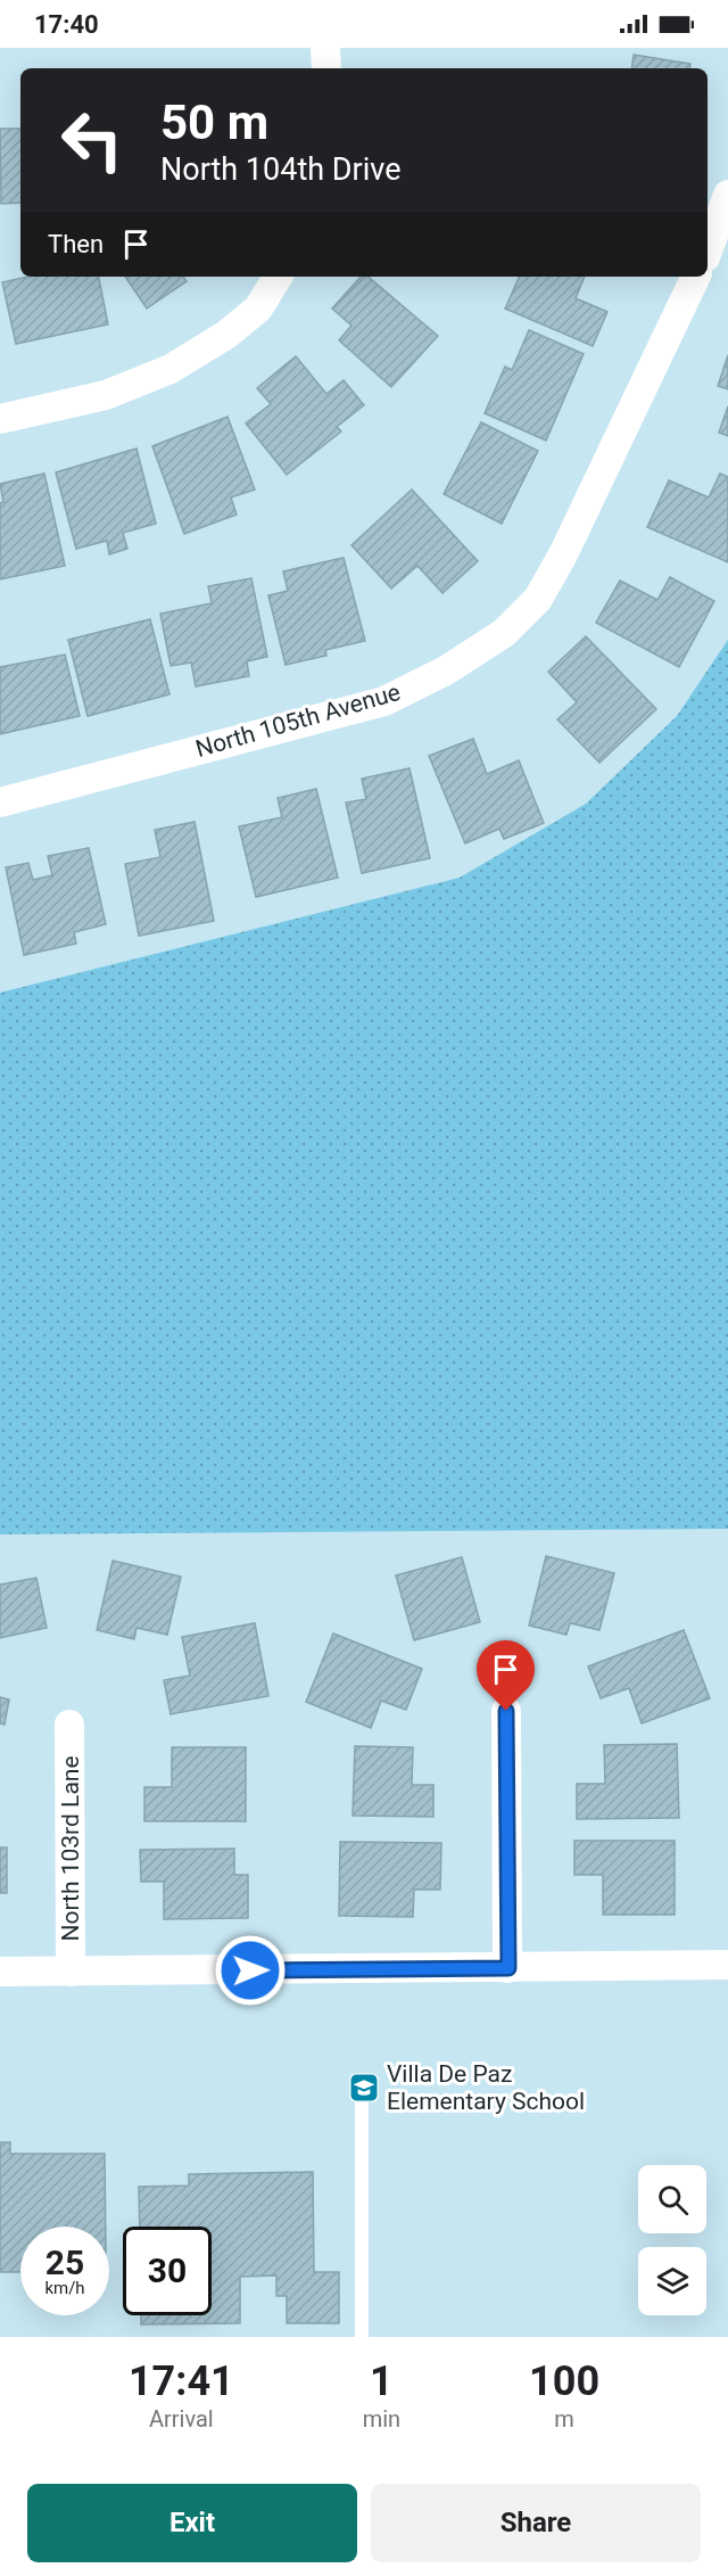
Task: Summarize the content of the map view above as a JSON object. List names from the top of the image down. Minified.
{"streets":{"street":["North 105th Avenue","North 103rd Lane"]},"places":{"school or university":["Villa De Paz Elementary School"]},"page":{"status":"17:40","turn":["50 m","North 104th Drive"],"then":"Then","speed":"25 km/h","limit":"30","eta":["17:41","Arrival","1","min","100","m"],"buttons":["Exit","Share"]}}
